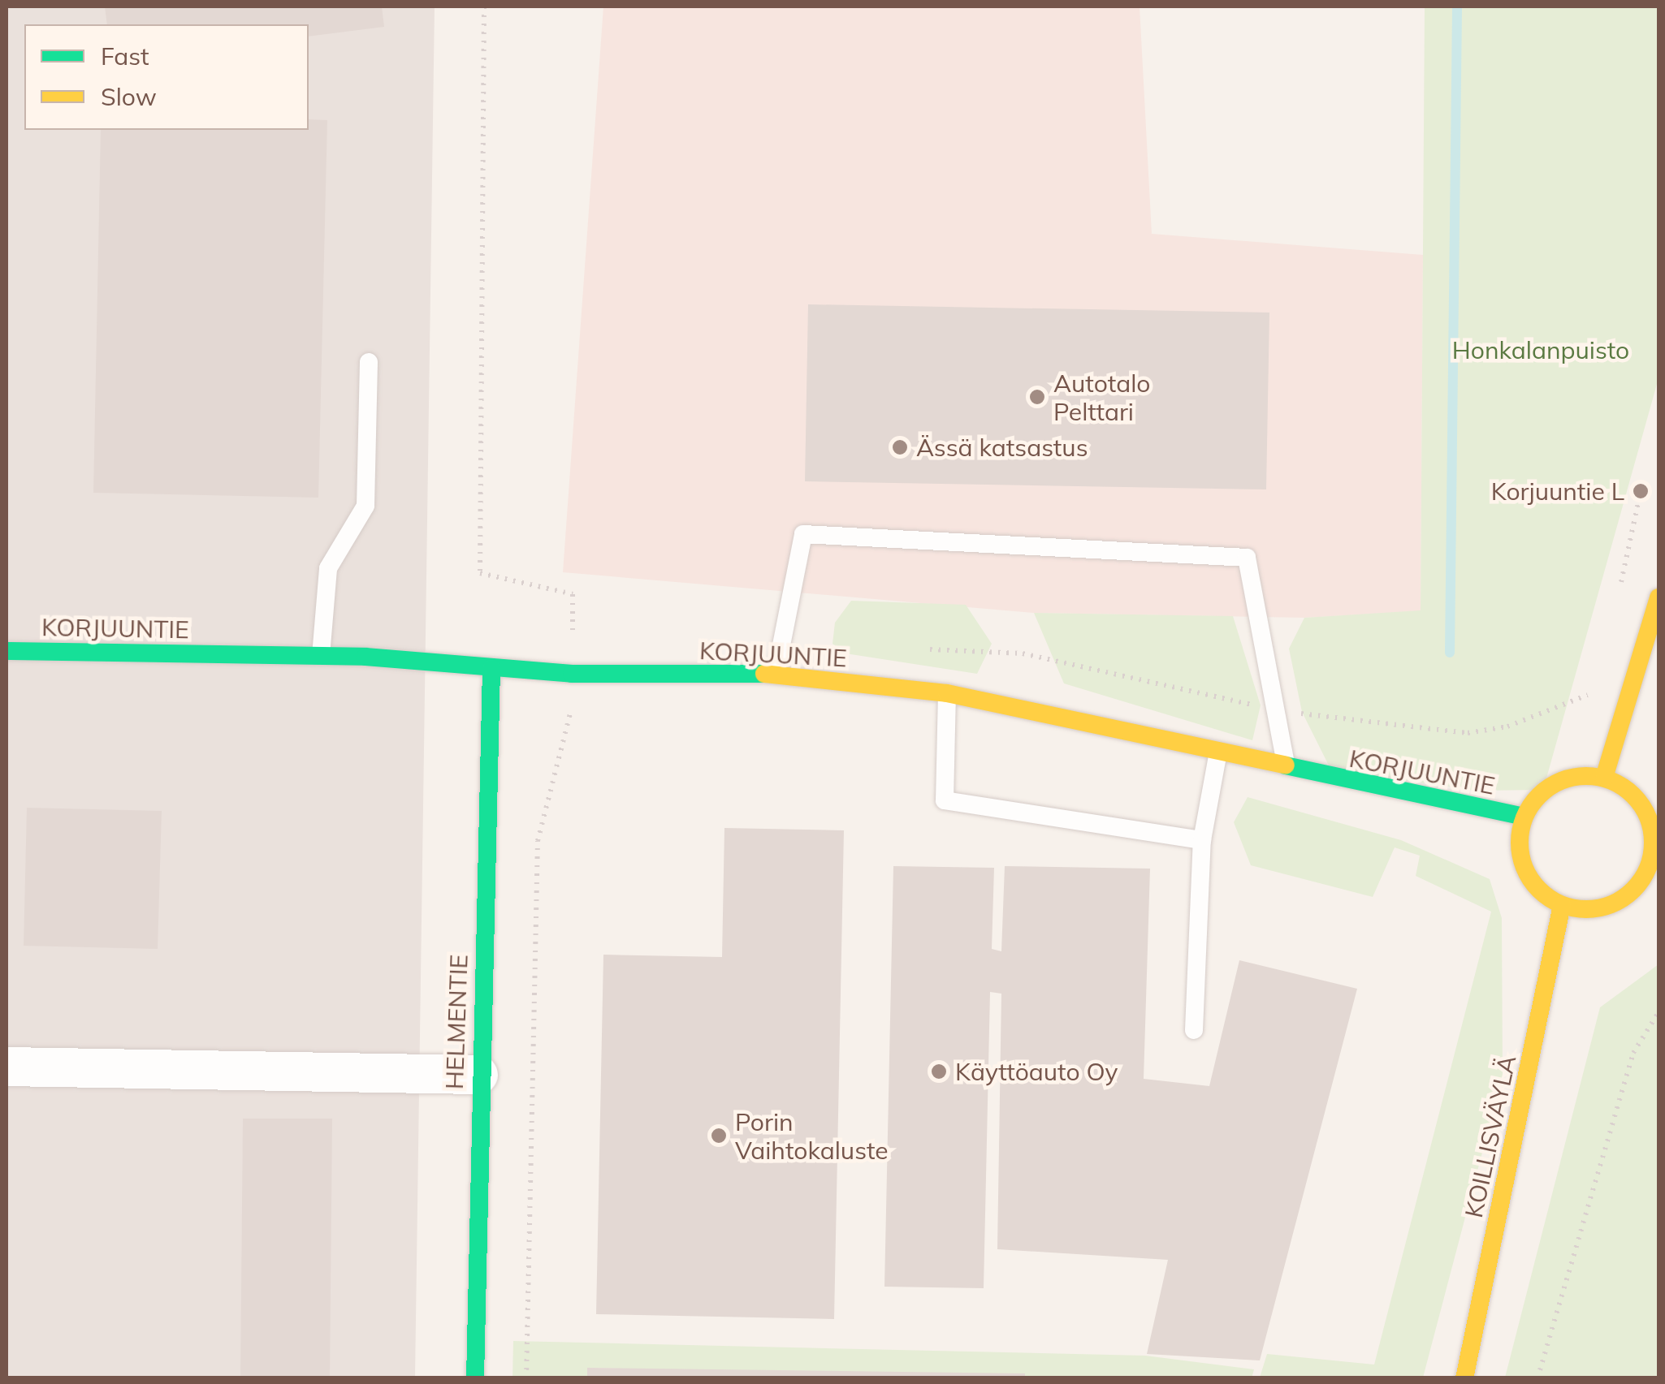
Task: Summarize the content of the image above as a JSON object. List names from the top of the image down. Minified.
{"streets":{"street":["KORJUUNTIE","HELMENTIE","KOILLISVÄYLÄ"]},"crossings":[["KORJUUNTIE","HELMENTIE"],["KORJUUNTIE","KOILLISVÄYLÄ"]],"parks":["Honkalanpuisto"],"places":["Autotalo Pelttari","Ässä katsastus","Korjuuntie L","Käyttöauto Oy","Porin Vaihtokaluste"],"legend":["Fast","Slow"]}
